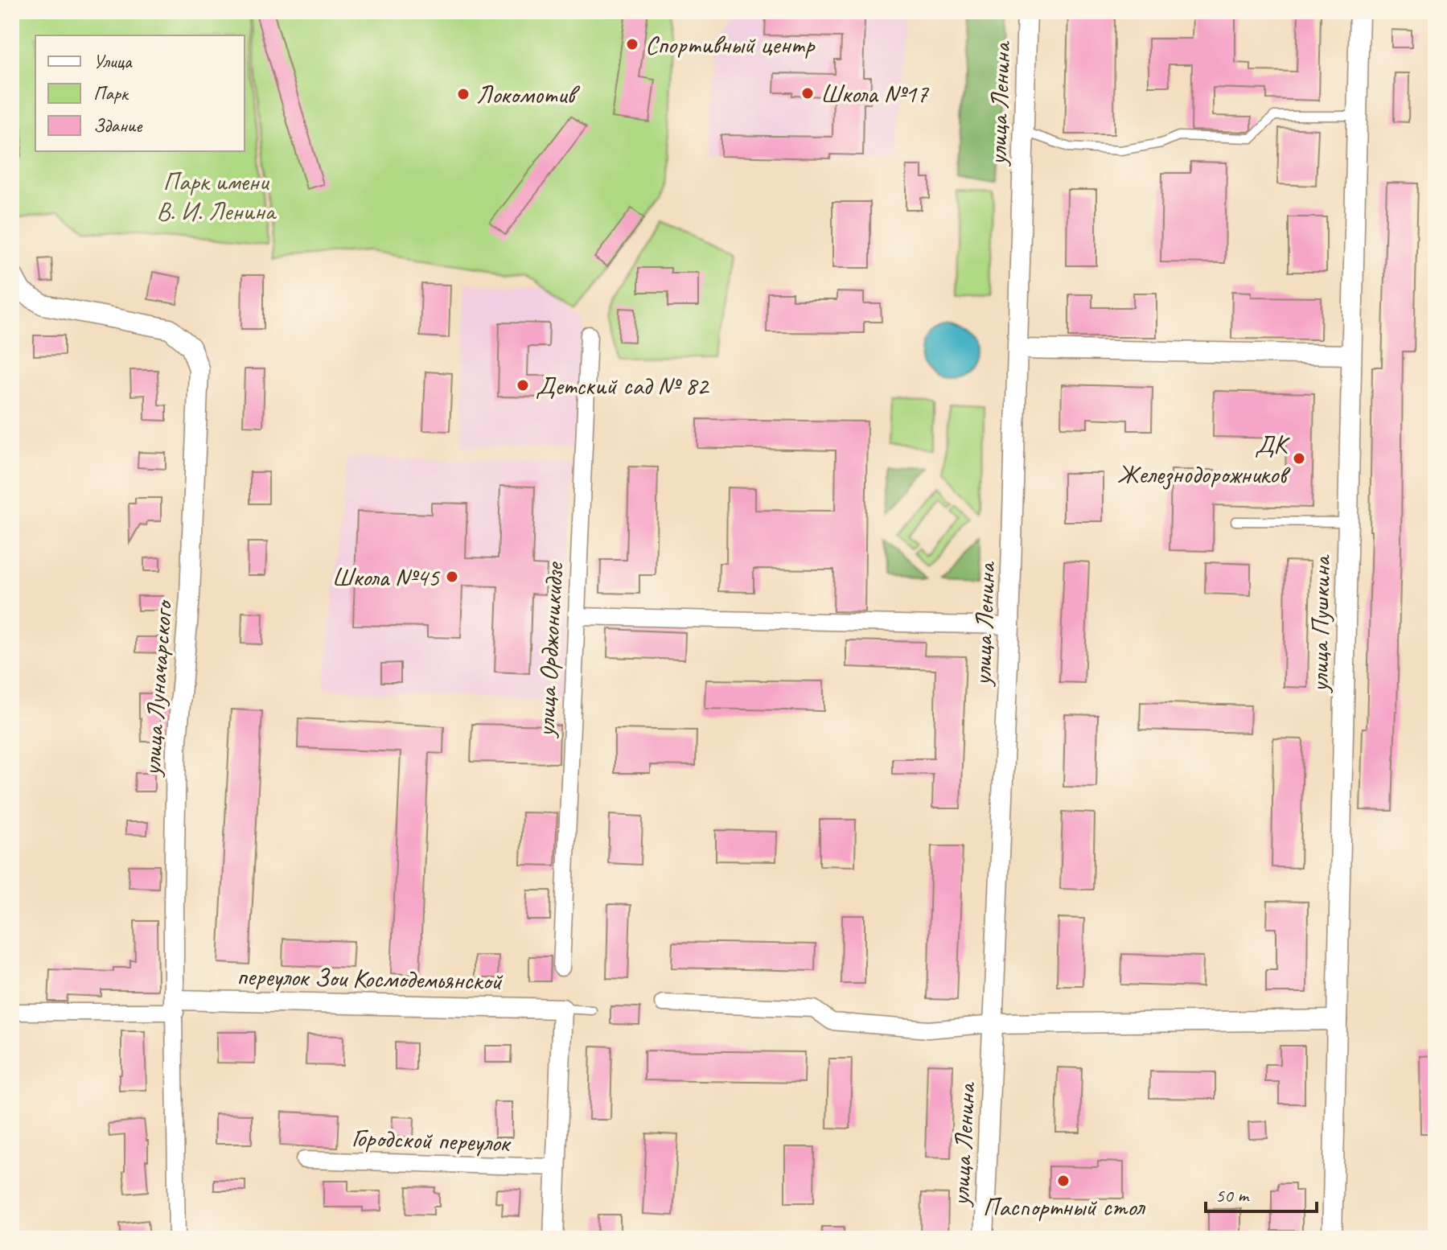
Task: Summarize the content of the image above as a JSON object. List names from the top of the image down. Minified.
{"streets":{"street":["улица Ленина","улица Пушкина","улица Орджоникидзе","улица Луначарского","переулок Зои Космодемьянской","Городской переулок"]},"crossings":[["улица Луначарского","переулок Зои Космодемьянской"]],"parks":["Парк имени В. И. Ленина"],"places":["Спортивный центр","Школа №17","Локомотив","Детский сад № 82","ДК Железнодорожников","Школа №45","Паспортный стол"],"legend":["Улица","Парк","Здание"],"scale_bar":"50 m"}
